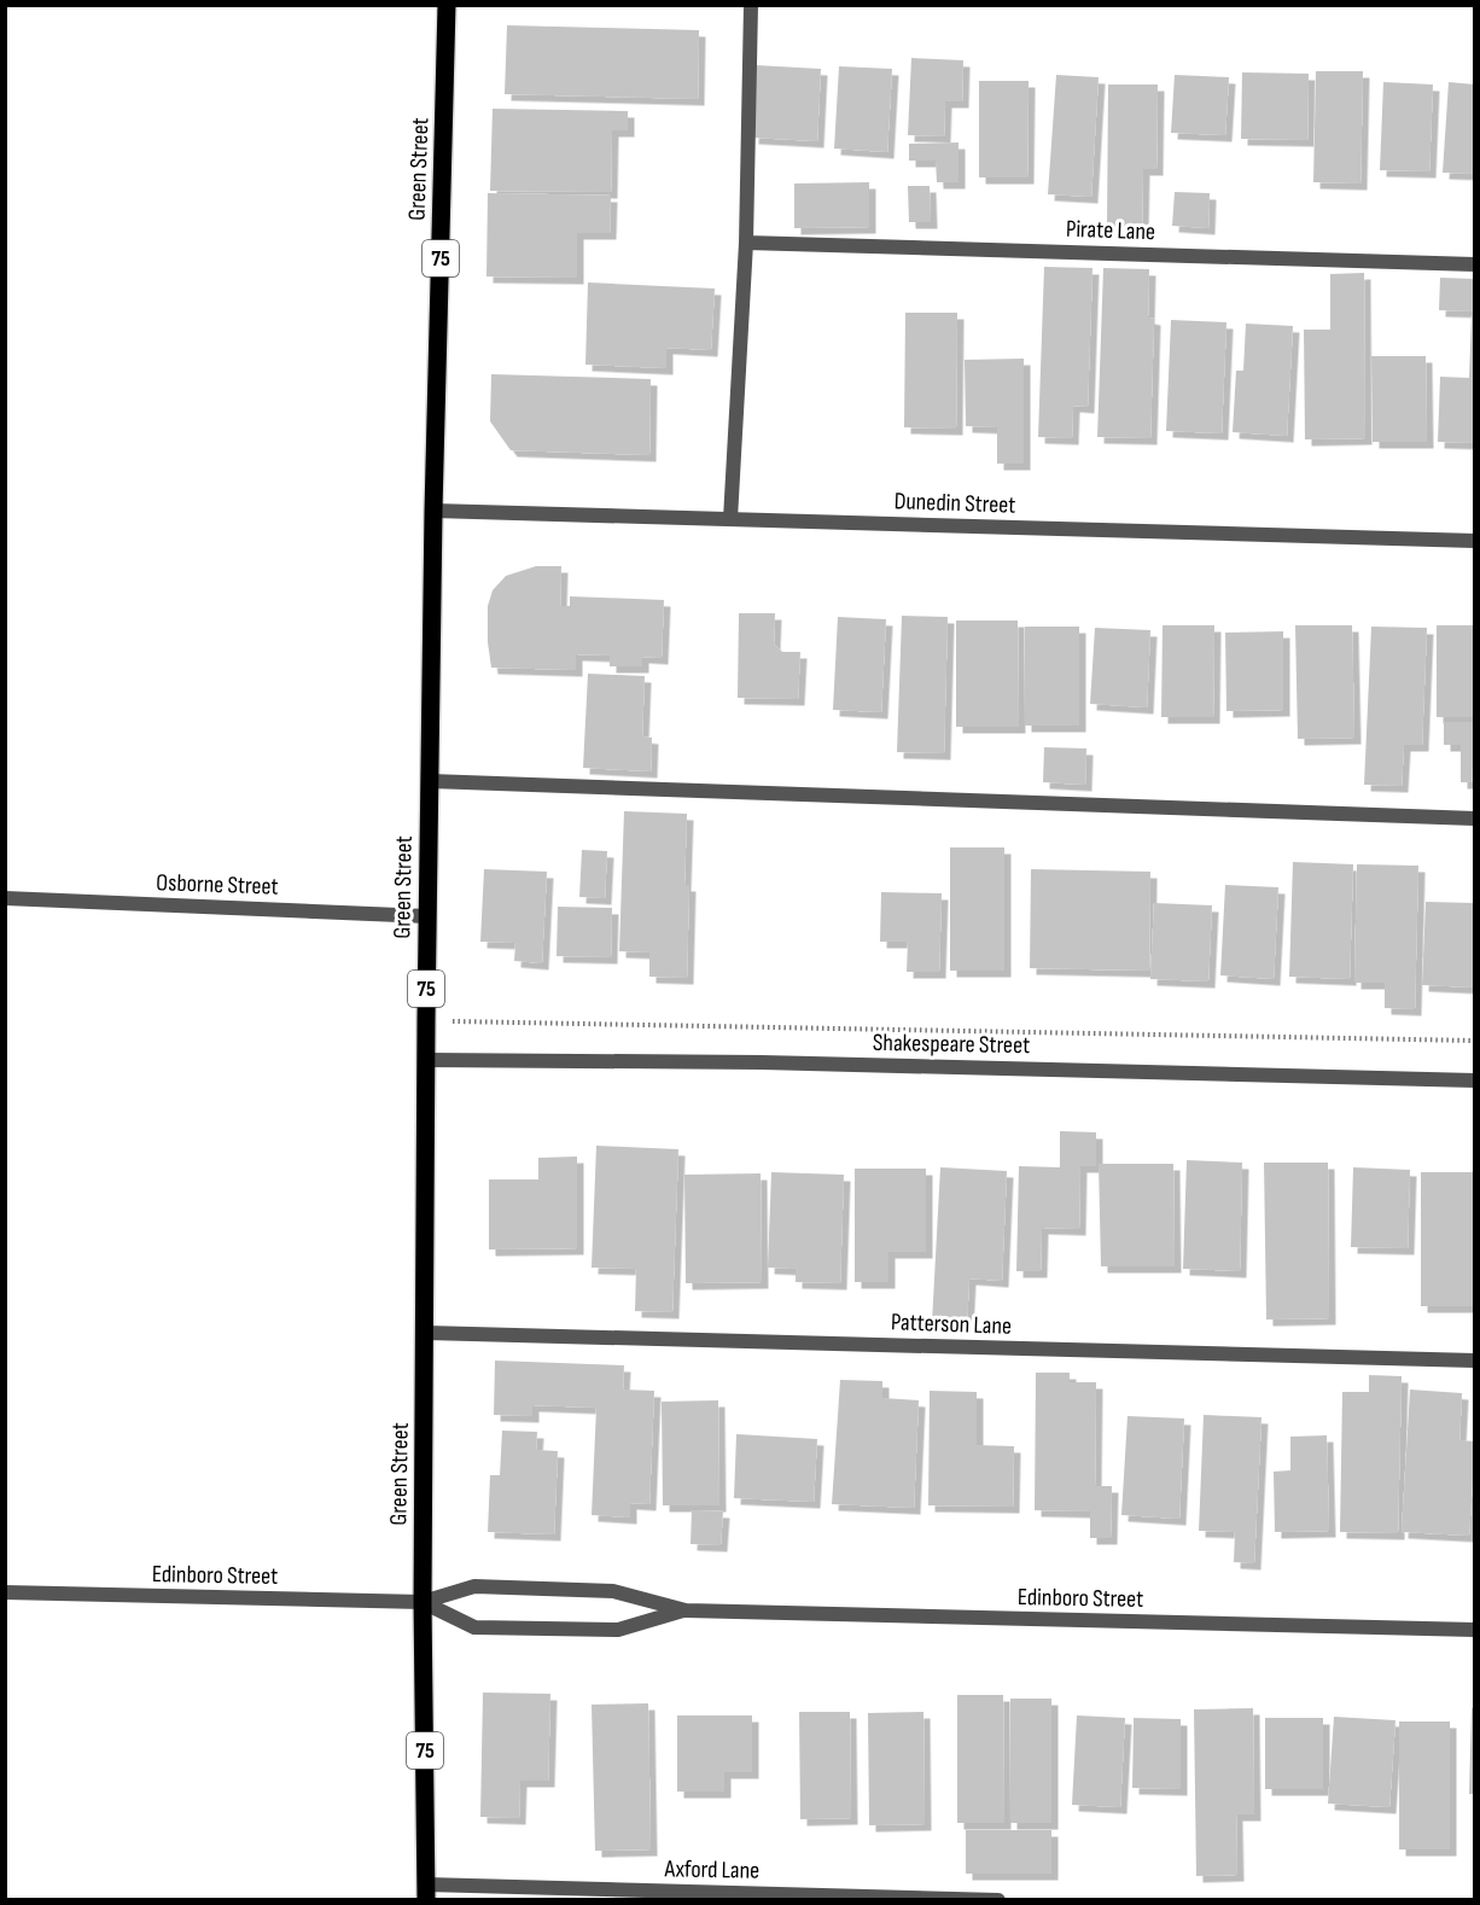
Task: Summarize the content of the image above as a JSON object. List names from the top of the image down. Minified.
{"streets":{"main road":["Green Street","75"],"street":["Pirate Lane","Dunedin Street","Osborne Street","Shakespeare Street","Patterson Lane","Edinboro Street","Axford Lane"]},"crossings":[["Green Street","Dunedin Street"],["Green Street","Osborne Street"],["Green Street","Shakespeare Street"],["Green Street","Patterson Lane"],["Green Street","Edinboro Street"],["Green Street","Axford Lane"]]}
